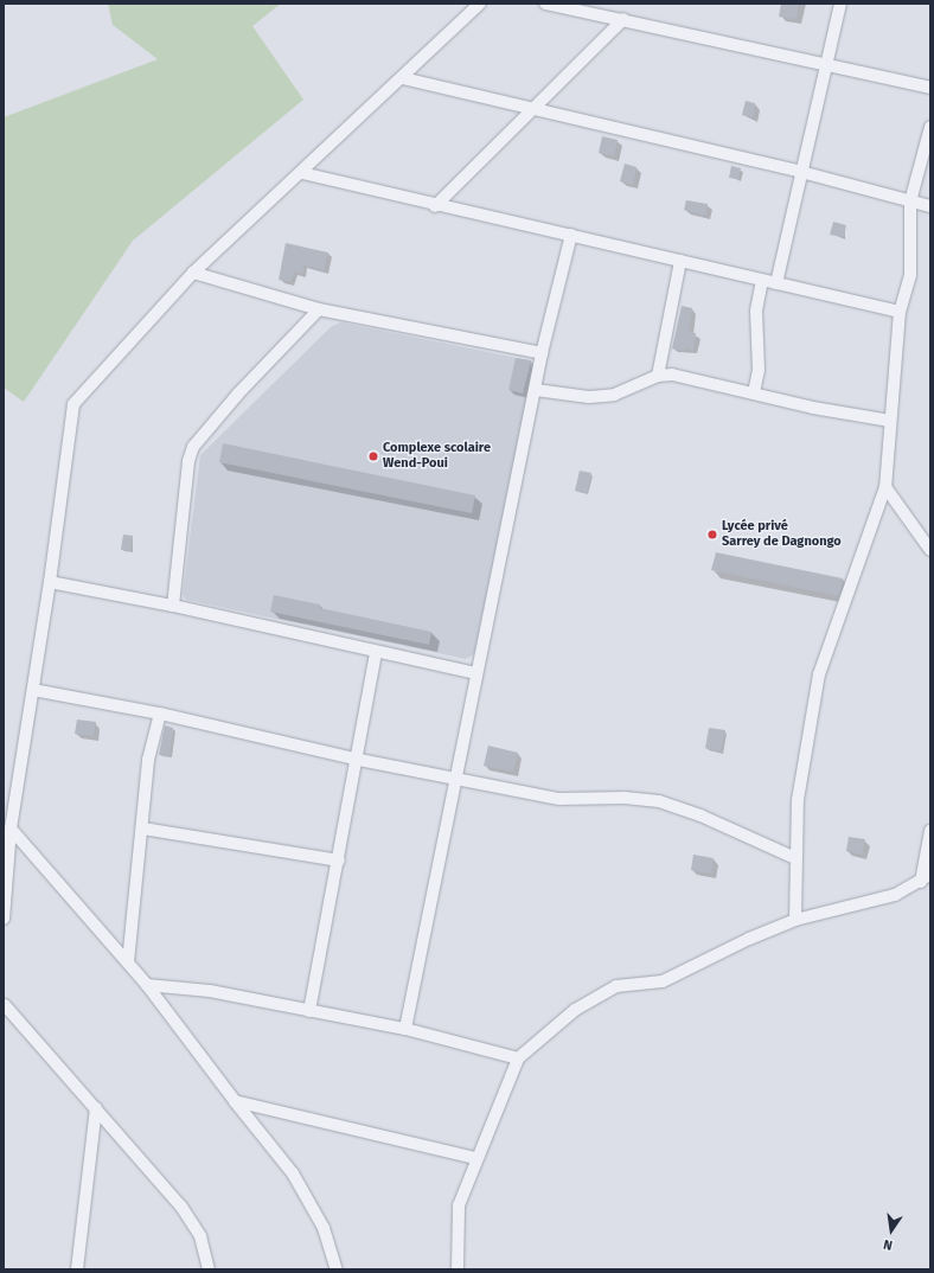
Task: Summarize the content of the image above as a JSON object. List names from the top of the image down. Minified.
{"places":["Complexe scolaire Wend-Poui","Lycée privé Sarrey de Dagnongo"],"north":"bottom"}
